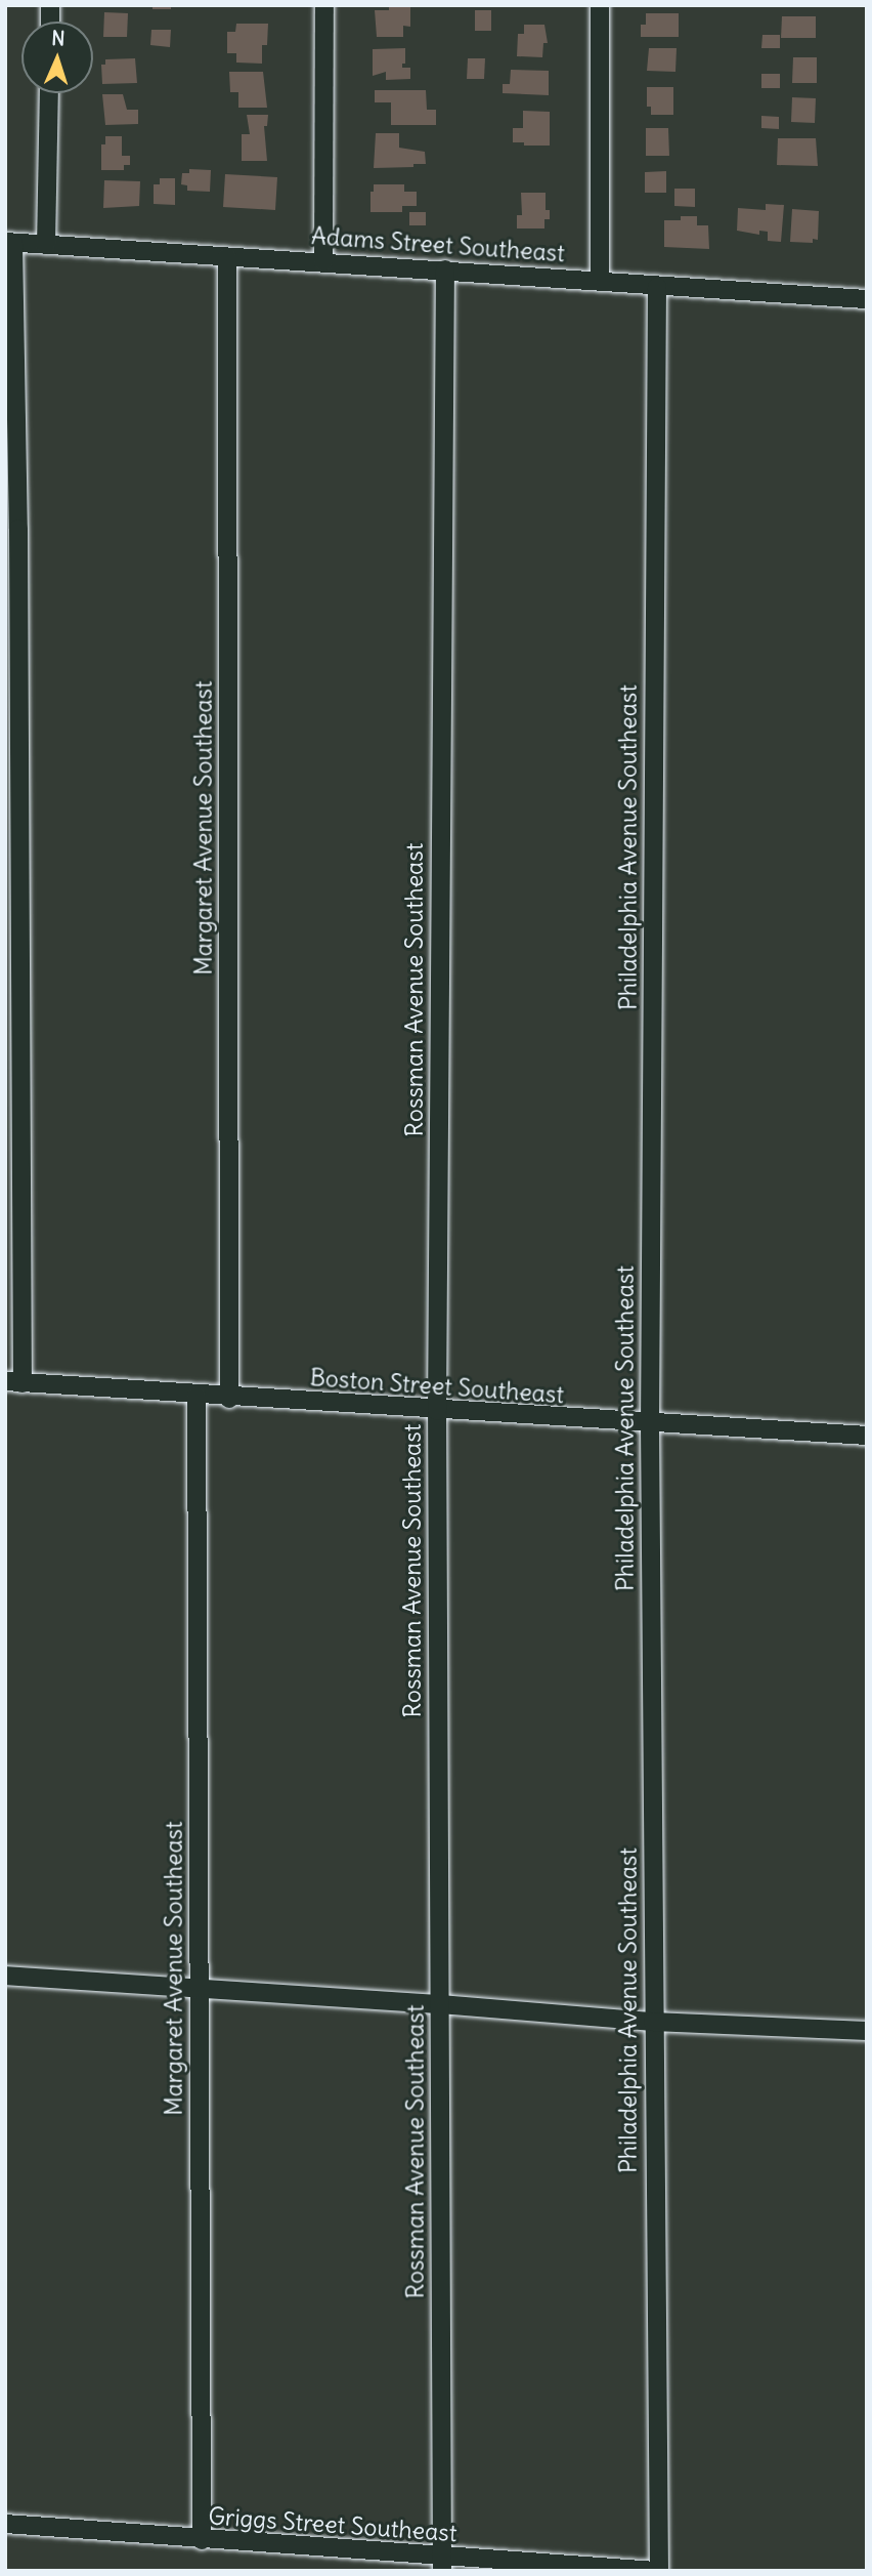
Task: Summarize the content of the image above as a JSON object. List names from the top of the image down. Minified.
{"streets":{"street":["Adams Street Southeast","Margaret Avenue Southeast","Philadelphia Avenue Southeast","Rossman Avenue Southeast","Boston Street Southeast","Griggs Street Southeast"]},"crossings":[["Adams Street Southeast","Margaret Avenue Southeast"],["Adams Street Southeast","Philadelphia Avenue Southeast"],["Adams Street Southeast","Rossman Avenue Southeast"],["Margaret Avenue Southeast","Boston Street Southeast"],["Margaret Avenue Southeast","Griggs Street Southeast"],["Philadelphia Avenue Southeast","Boston Street Southeast"],["Philadelphia Avenue Southeast","Griggs Street Southeast"],["Rossman Avenue Southeast","Boston Street Southeast"],["Rossman Avenue Southeast","Griggs Street Southeast"]],"north":"top"}
